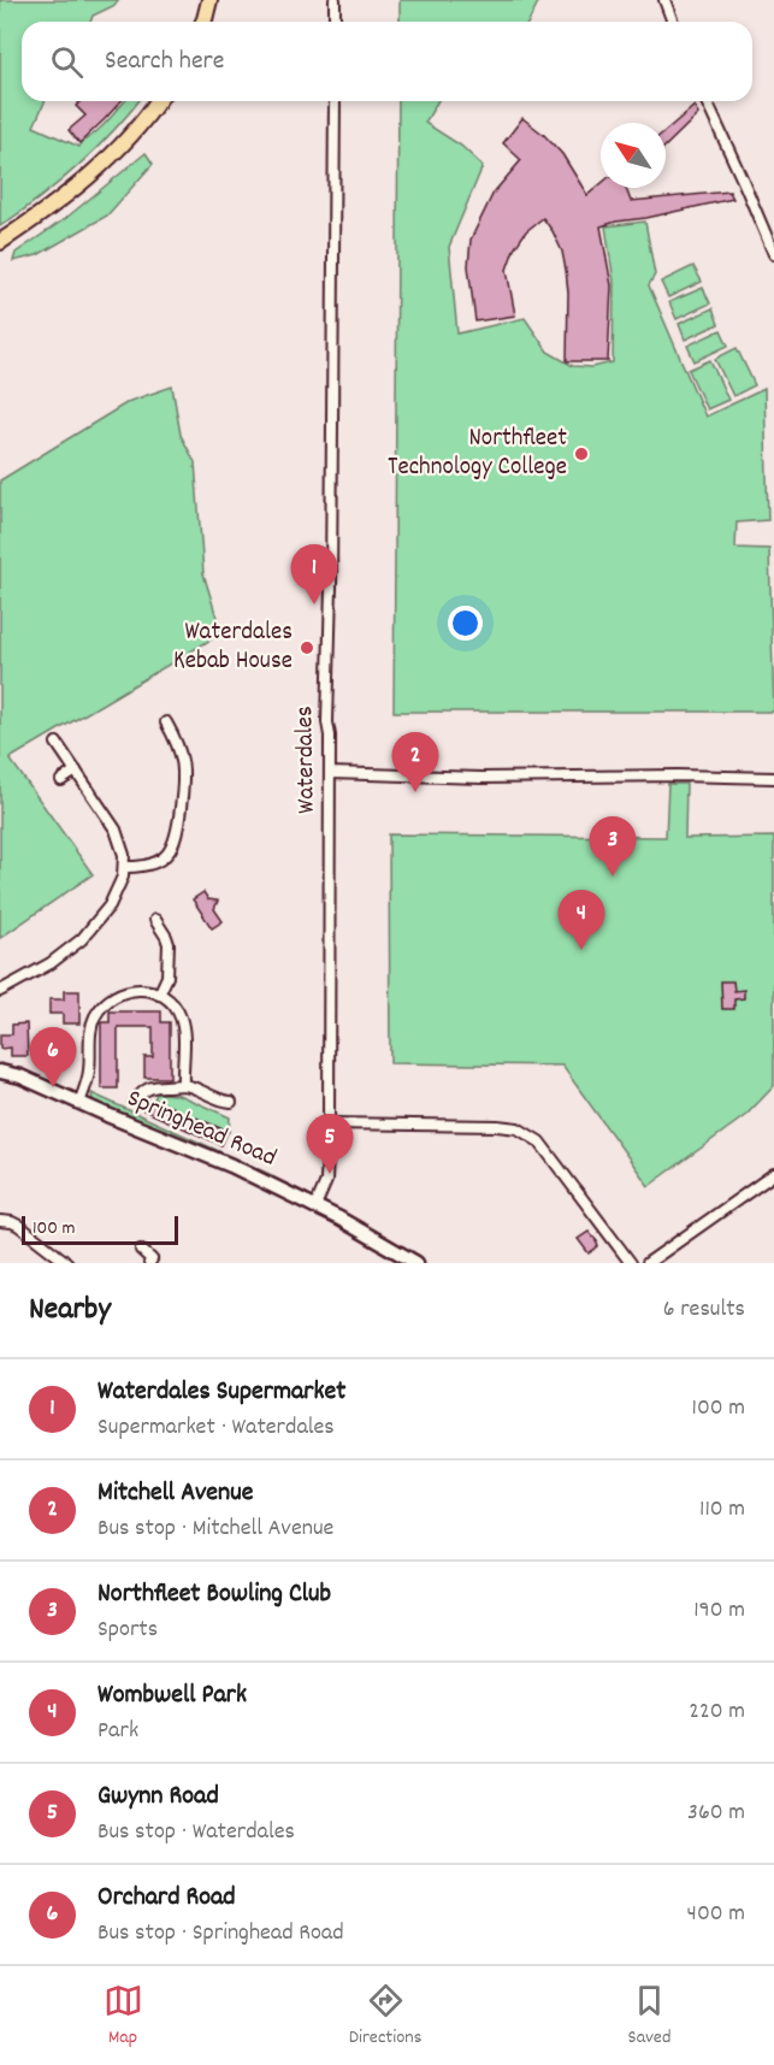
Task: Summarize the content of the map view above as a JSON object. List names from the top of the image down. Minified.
{"streets":{"main road":["Springhead Road"],"street":["Waterdales"]},"crossings":[["Waterdales","Springhead Road"]],"places":["Northfleet Technology College","Waterdales Kebab House"],"scale_bar":"100 m","north":"top left","page":{"search":"Search here","pins":["1","2","3","4","6","5"],"scale":"100 m","heading":["Nearby","6 results"],"list":[{"mark":"1","name":"Waterdales Supermarket","note":"Supermarket · Waterdales","value":"100 m"},{"mark":"2","name":"Mitchell Avenue","note":"Bus stop · Mitchell Avenue","value":"110 m"},{"mark":"3","name":"Northfleet Bowling Club","note":"Sports","value":"190 m"},{"mark":"4","name":"Wombwell Park","note":"Park","value":"220 m"},{"mark":"5","name":"Gwynn Road","note":"Bus stop · Waterdales","value":"360 m"},{"mark":"6","name":"Orchard Road","note":"Bus stop · Springhead Road","value":"400 m"}],"nav":["Map","Directions","Saved"]}}
